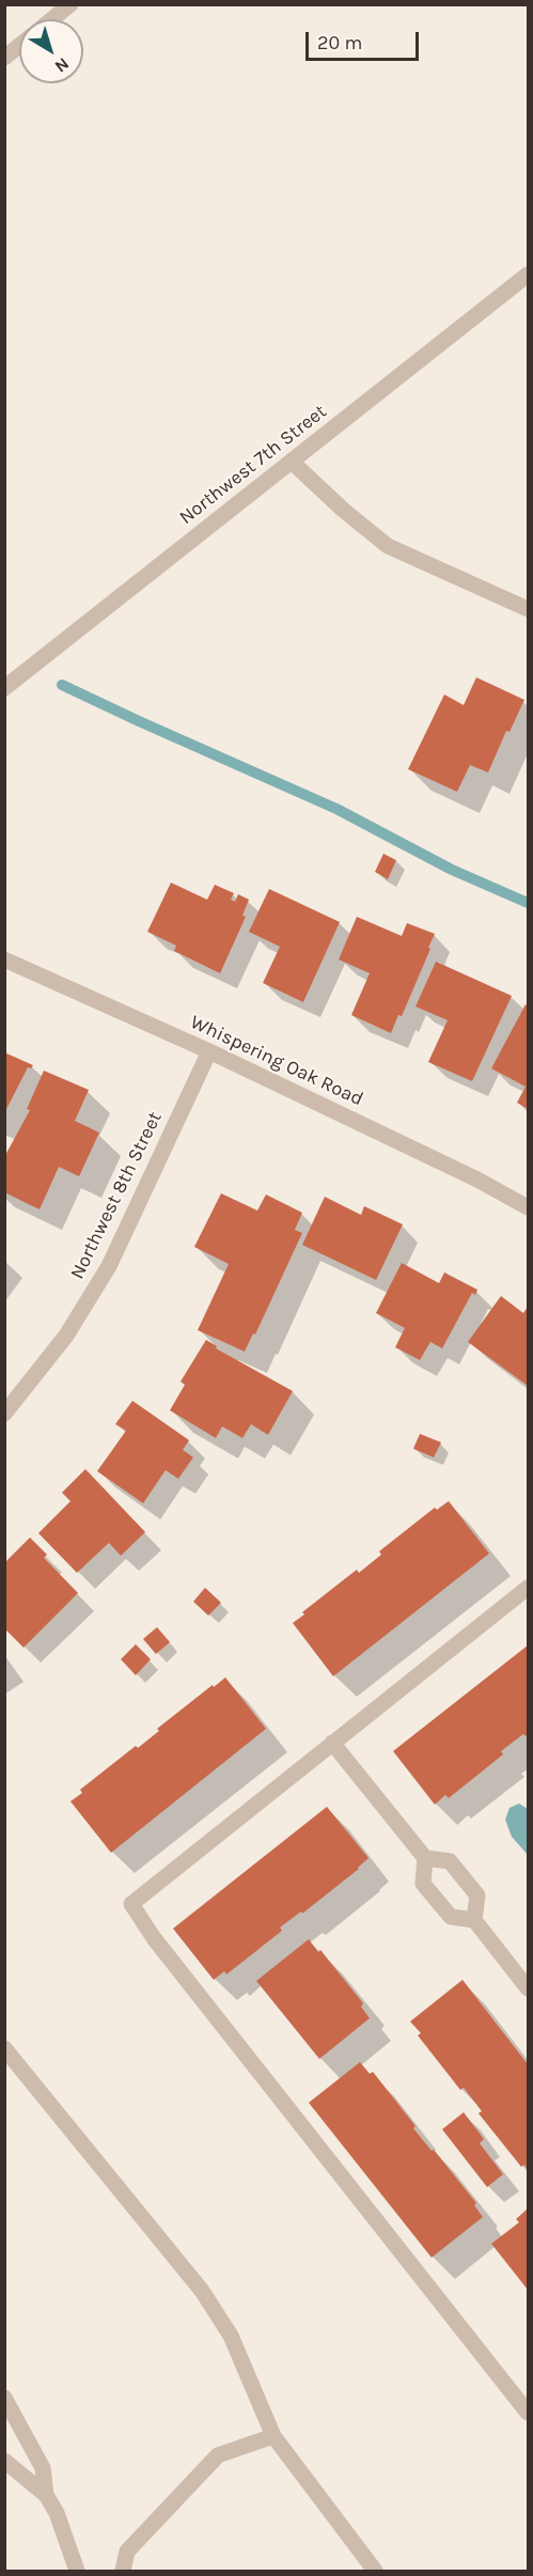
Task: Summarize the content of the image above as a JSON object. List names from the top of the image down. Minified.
{"streets":{"street":["Northwest 7th Street","Whispering Oak Road","Northwest 8th Street"]},"crossings":[["Whispering Oak Road","Northwest 8th Street"]],"scale_bar":"20 m","north":"bottom right"}
